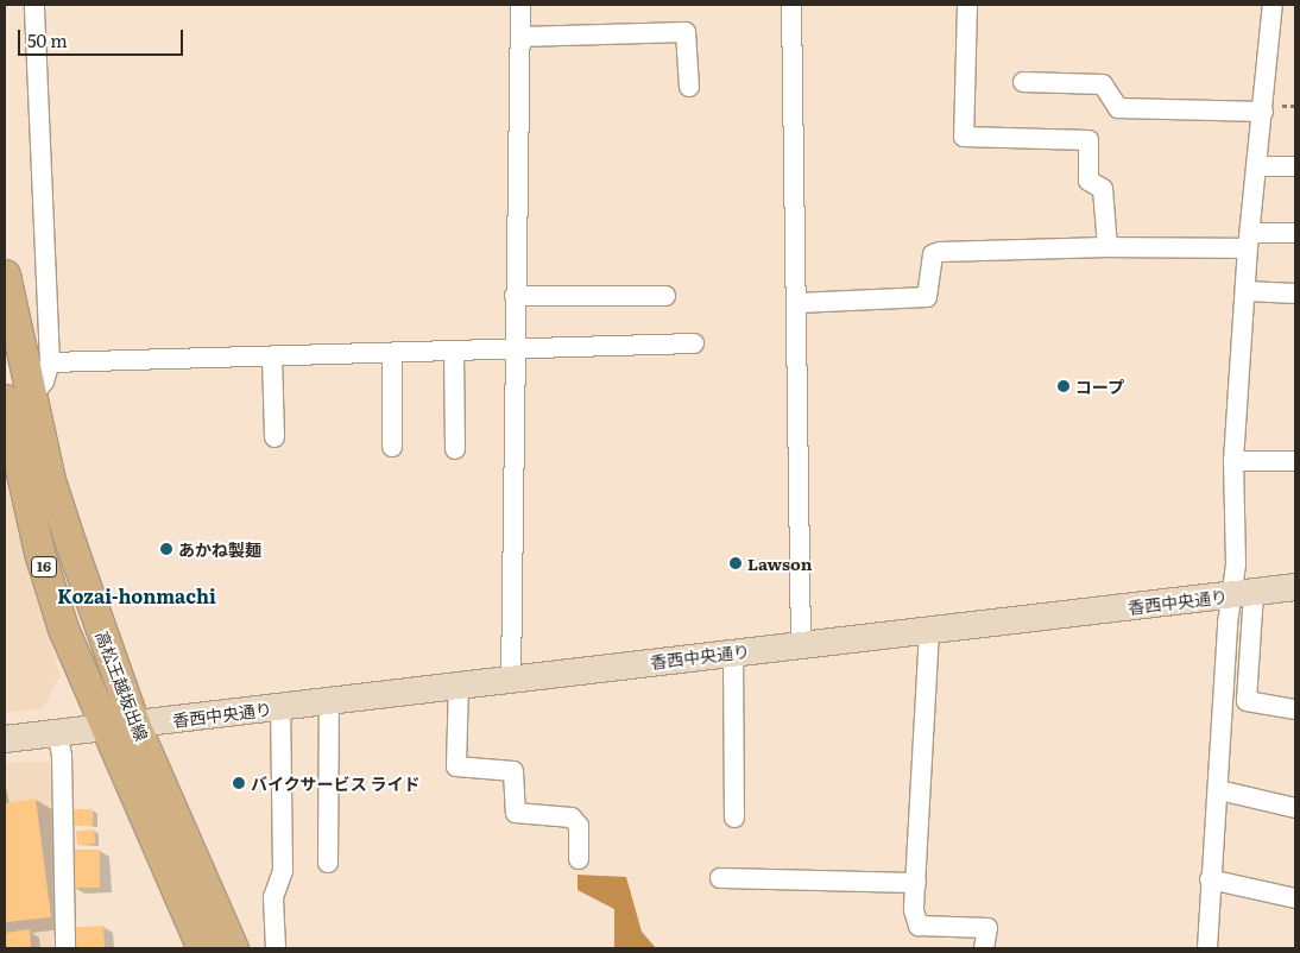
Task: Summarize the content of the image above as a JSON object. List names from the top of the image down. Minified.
{"streets":{"main road":["16","高松王越坂出線"],"street":["香西中央通り"]},"crossings":[["香西中央通り","高松王越坂出線"]],"districts":["Kozai-honmachi"],"places":["コープ","あかね製麺","Lawson","バイクサービス ライド"],"scale_bar":"50 m"}
